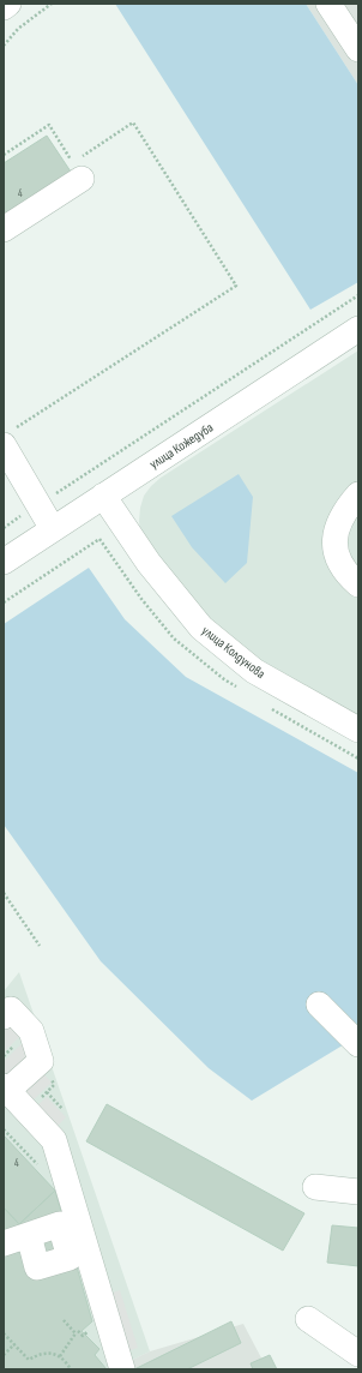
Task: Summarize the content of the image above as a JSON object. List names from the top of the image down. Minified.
{"streets":{"street":["улица Кожедуба","улица Колдунова"]},"crossings":[["улица Кожедуба","улица Колдунова"]],"house_numbers":["4","4"]}
